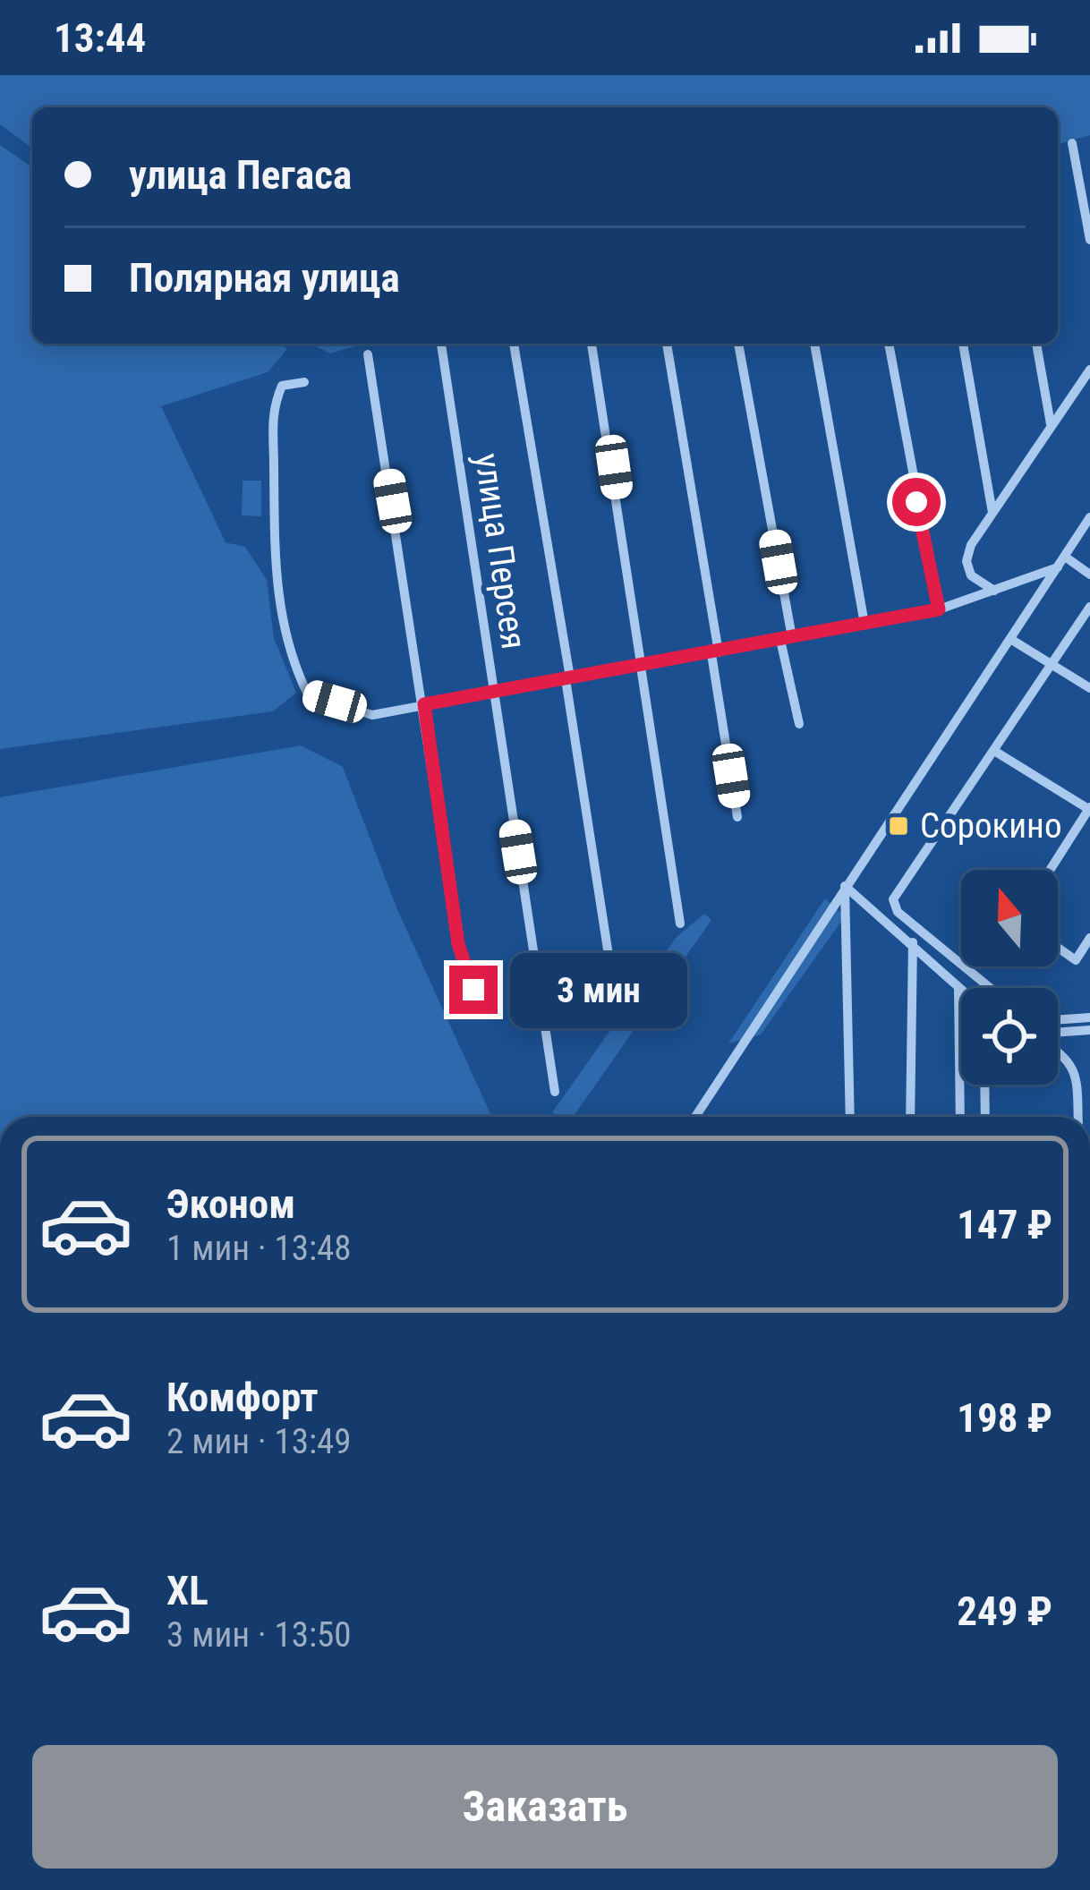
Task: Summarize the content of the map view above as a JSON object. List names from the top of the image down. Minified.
{"streets":{"street":["улица Персея"]},"places":{"transit":["Сорокино"]},"north":"top","page":{"status":"13:44","banner":["улица Пегаса","Полярная улица"],"bubble":"3 мин","list":[{"name":"Эконом","note":"1 мин · 13:48","value":"147 ₽"},{"name":"Комфорт","note":"2 мин · 13:49","value":"198 ₽"},{"name":"XL","note":"3 мин · 13:50","value":"249 ₽"}],"buttons":"Заказать"}}
